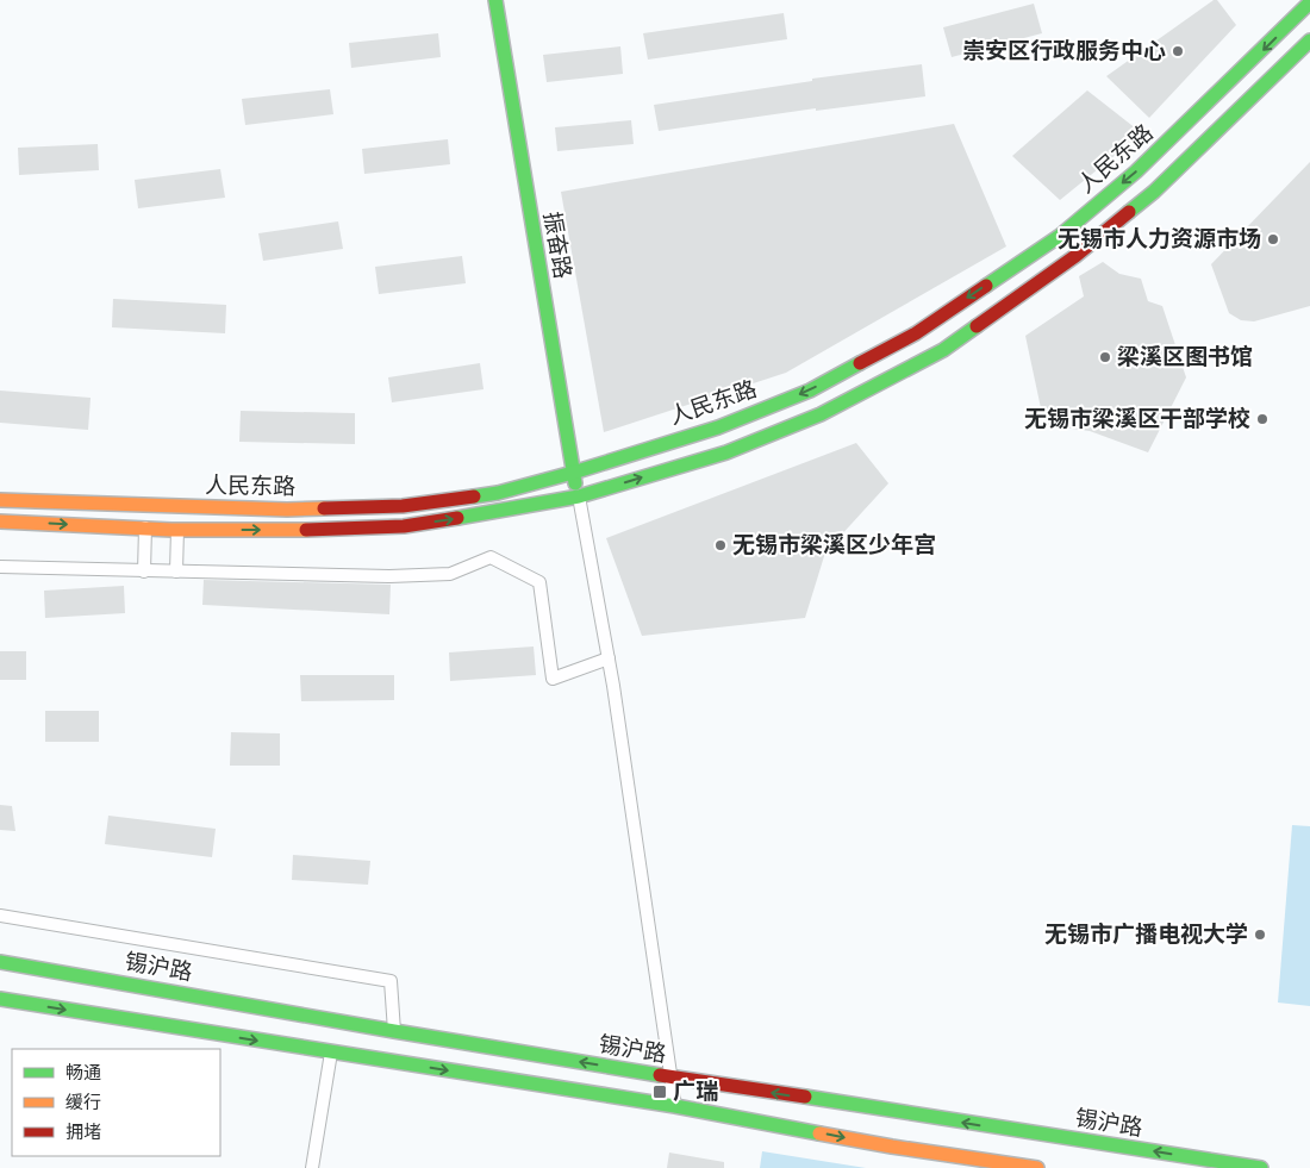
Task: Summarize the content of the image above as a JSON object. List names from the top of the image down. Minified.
{"streets":{"main road":["人民东路","振奋路","锡沪路"]},"crossings":[["人民东路","振奋路"]],"places":{"other":["崇安区行政服务中心","无锡市人力资源市场","梁溪区图书馆","无锡市梁溪区干部学校","无锡市梁溪区少年宫","无锡市广播电视大学"],"transit":["广瑞"]},"legend":["畅通","缓行","拥堵"]}
